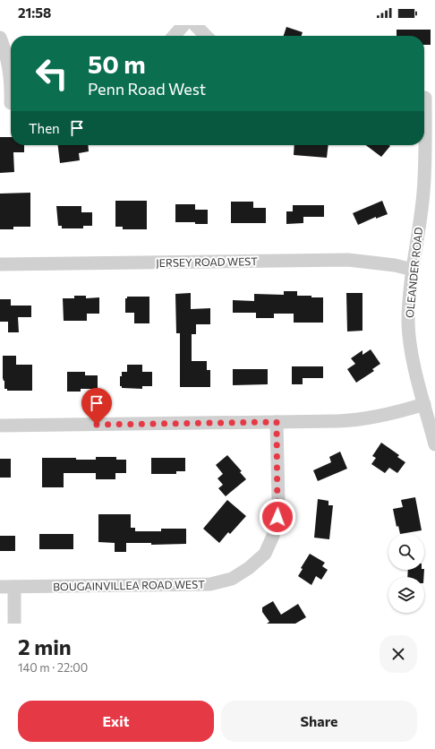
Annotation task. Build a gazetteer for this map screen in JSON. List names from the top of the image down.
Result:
{
  "streets": {
    "street": ["JERSEY ROAD WEST", "OLEANDER ROAD", "BOUGAINVILLEA ROAD WEST"]
  },
  "crossings": [
    ["JERSEY ROAD WEST", "OLEANDER ROAD"]
  ],
  "page": {
    "status": "21:58",
    "turn": ["50 m", "Penn Road West"],
    "then": "Then",
    "heading": ["2 min", "140 m · 22:00"],
    "buttons": ["Exit", "Share"]
  }
}
